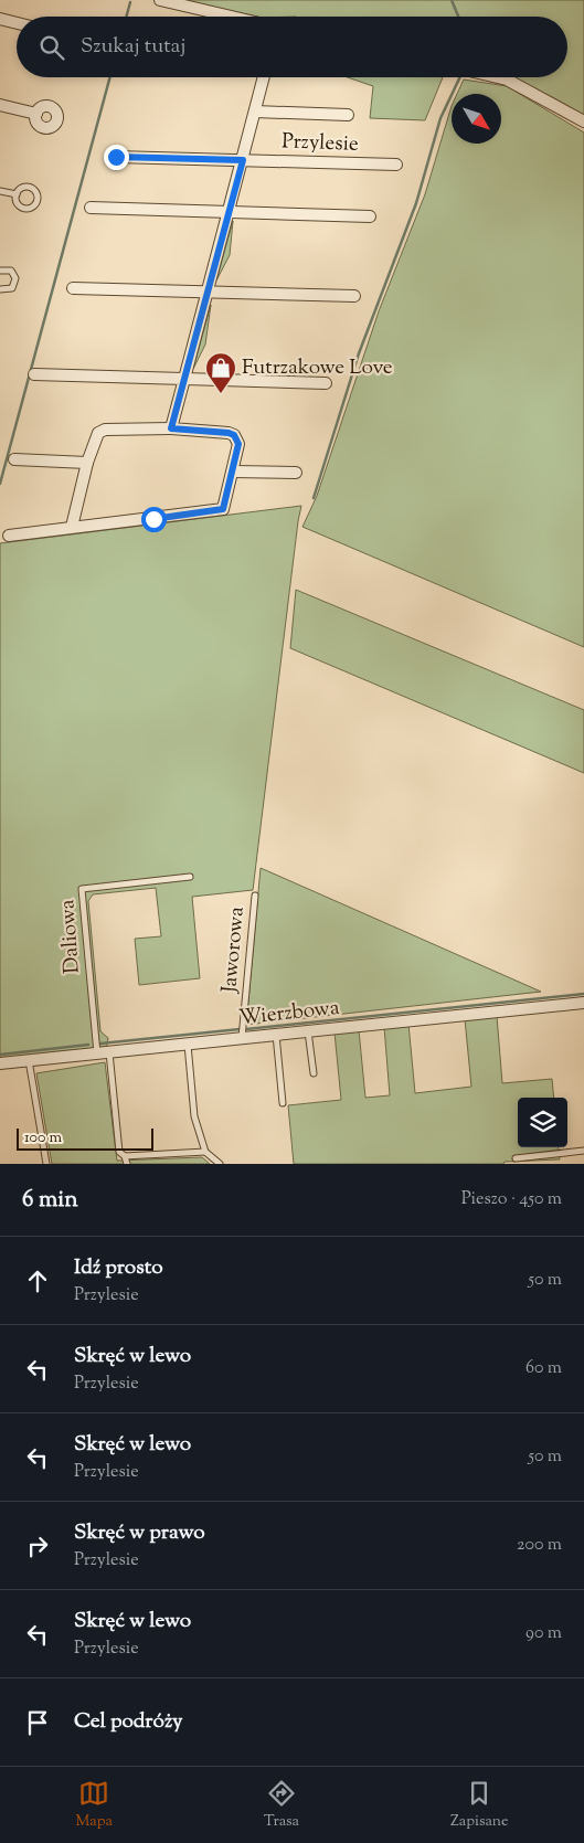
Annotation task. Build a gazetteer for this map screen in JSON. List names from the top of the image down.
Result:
{
  "streets": {
    "street": ["Przylesie", "Wierzbowa"],
    "lane": ["Daliowa", "Jaworowa"]
  },
  "crossings": [
    ["Daliowa", "Wierzbowa"],
    ["Jaworowa", "Wierzbowa"]
  ],
  "places": {
    "shop": ["Futrzakowe Love"]
  },
  "scale_bar": "100 m",
  "north": "bottom right",
  "page": {
    "search": "Szukaj tutaj",
    "scale": "100 m",
    "heading": ["6 min", "Pieszo · 450 m"],
    "list": [
      ["Idź prosto", "Przylesie", "50 m"],
      ["Skręć w lewo", "Przylesie", "60 m"],
      ["Skręć w lewo", "Przylesie", "50 m"],
      ["Skręć w prawo", "Przylesie", "200 m"],
      ["Skręć w lewo", "Przylesie", "90 m"],
      "Cel podróży"
    ],
    "nav": ["Mapa", "Trasa", "Zapisane"]
  }
}
